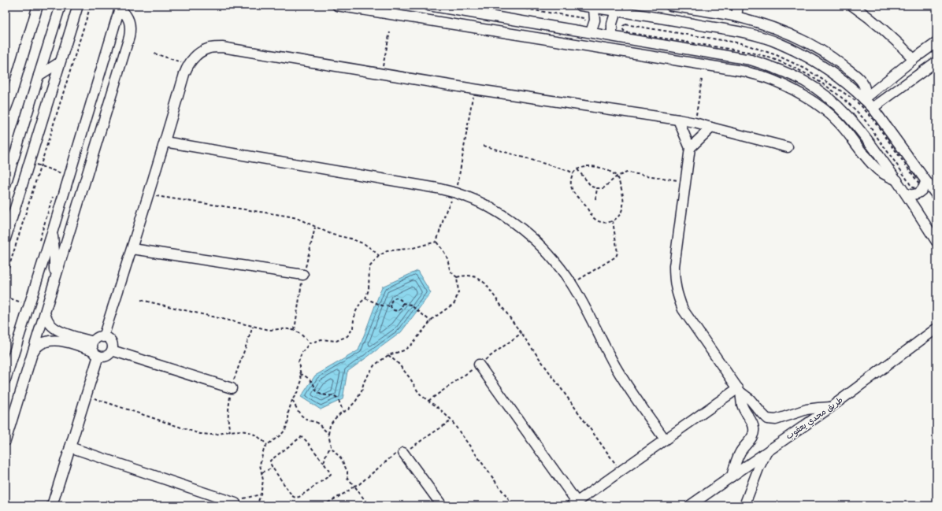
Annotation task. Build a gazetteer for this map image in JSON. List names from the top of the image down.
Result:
{
  "streets": {
    "street": ["طريق مجدي يعقوب"]
  }
}
